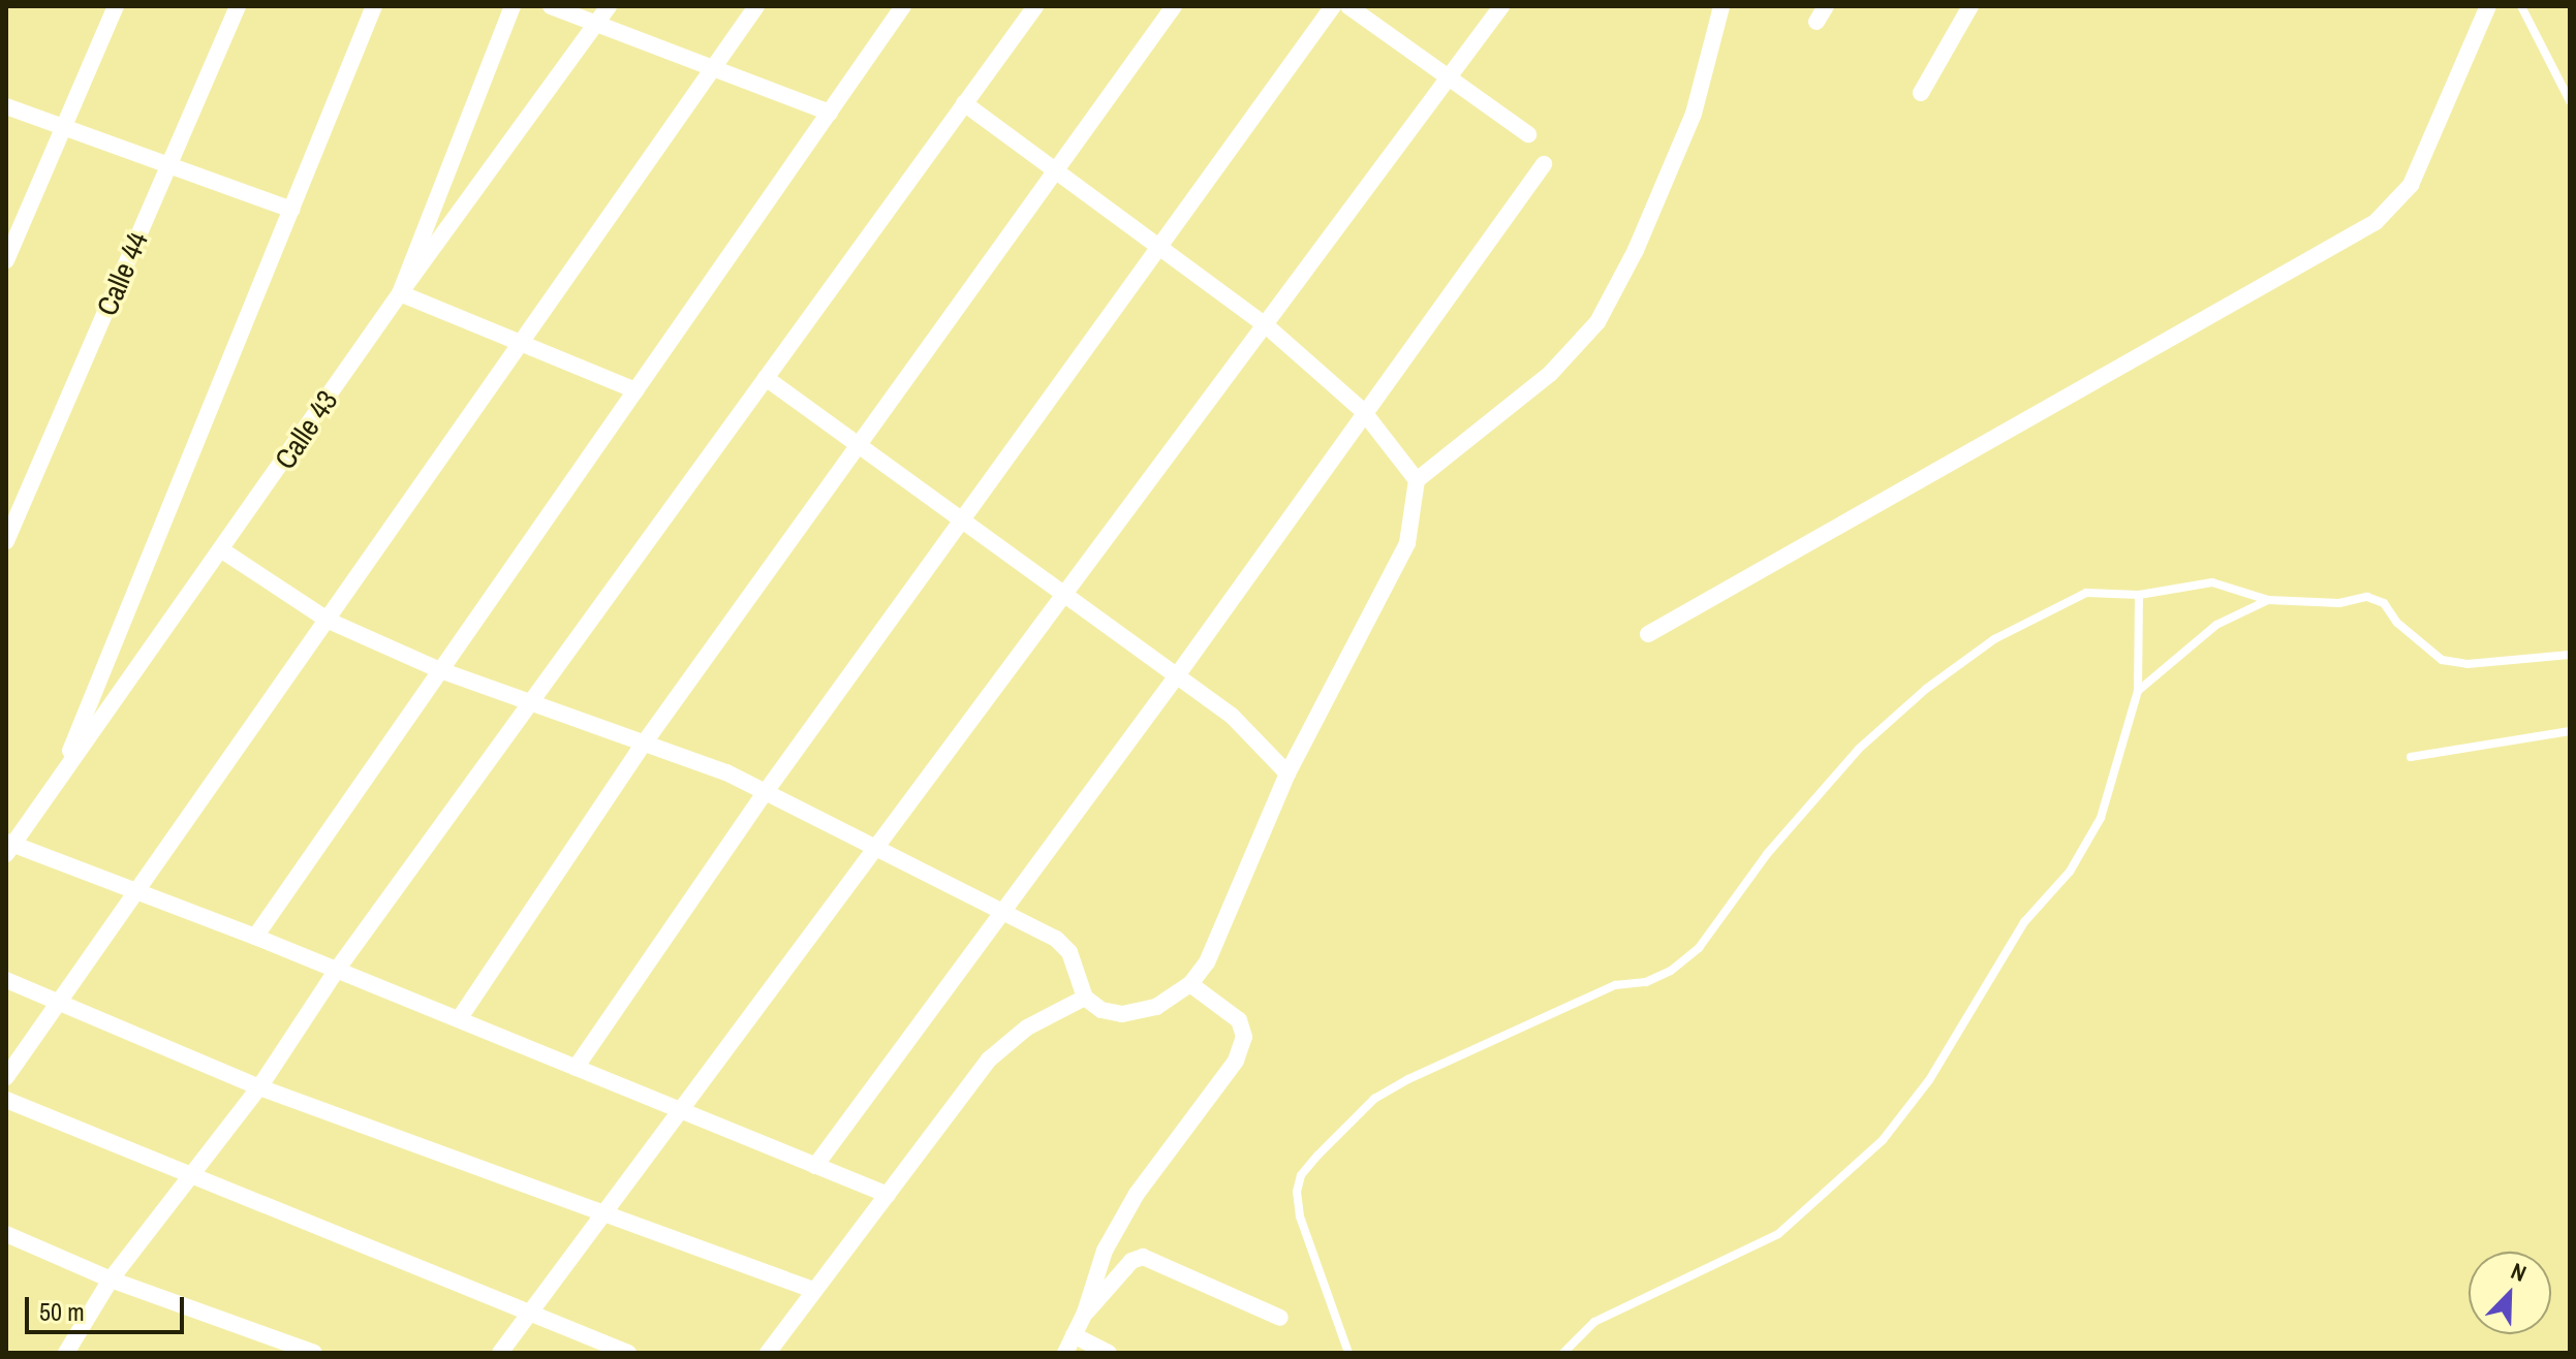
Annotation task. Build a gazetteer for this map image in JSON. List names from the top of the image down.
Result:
{
  "streets": {
    "street": ["Calle 44", "Calle 43"]
  },
  "scale_bar": "50 m",
  "north": "top right"
}
